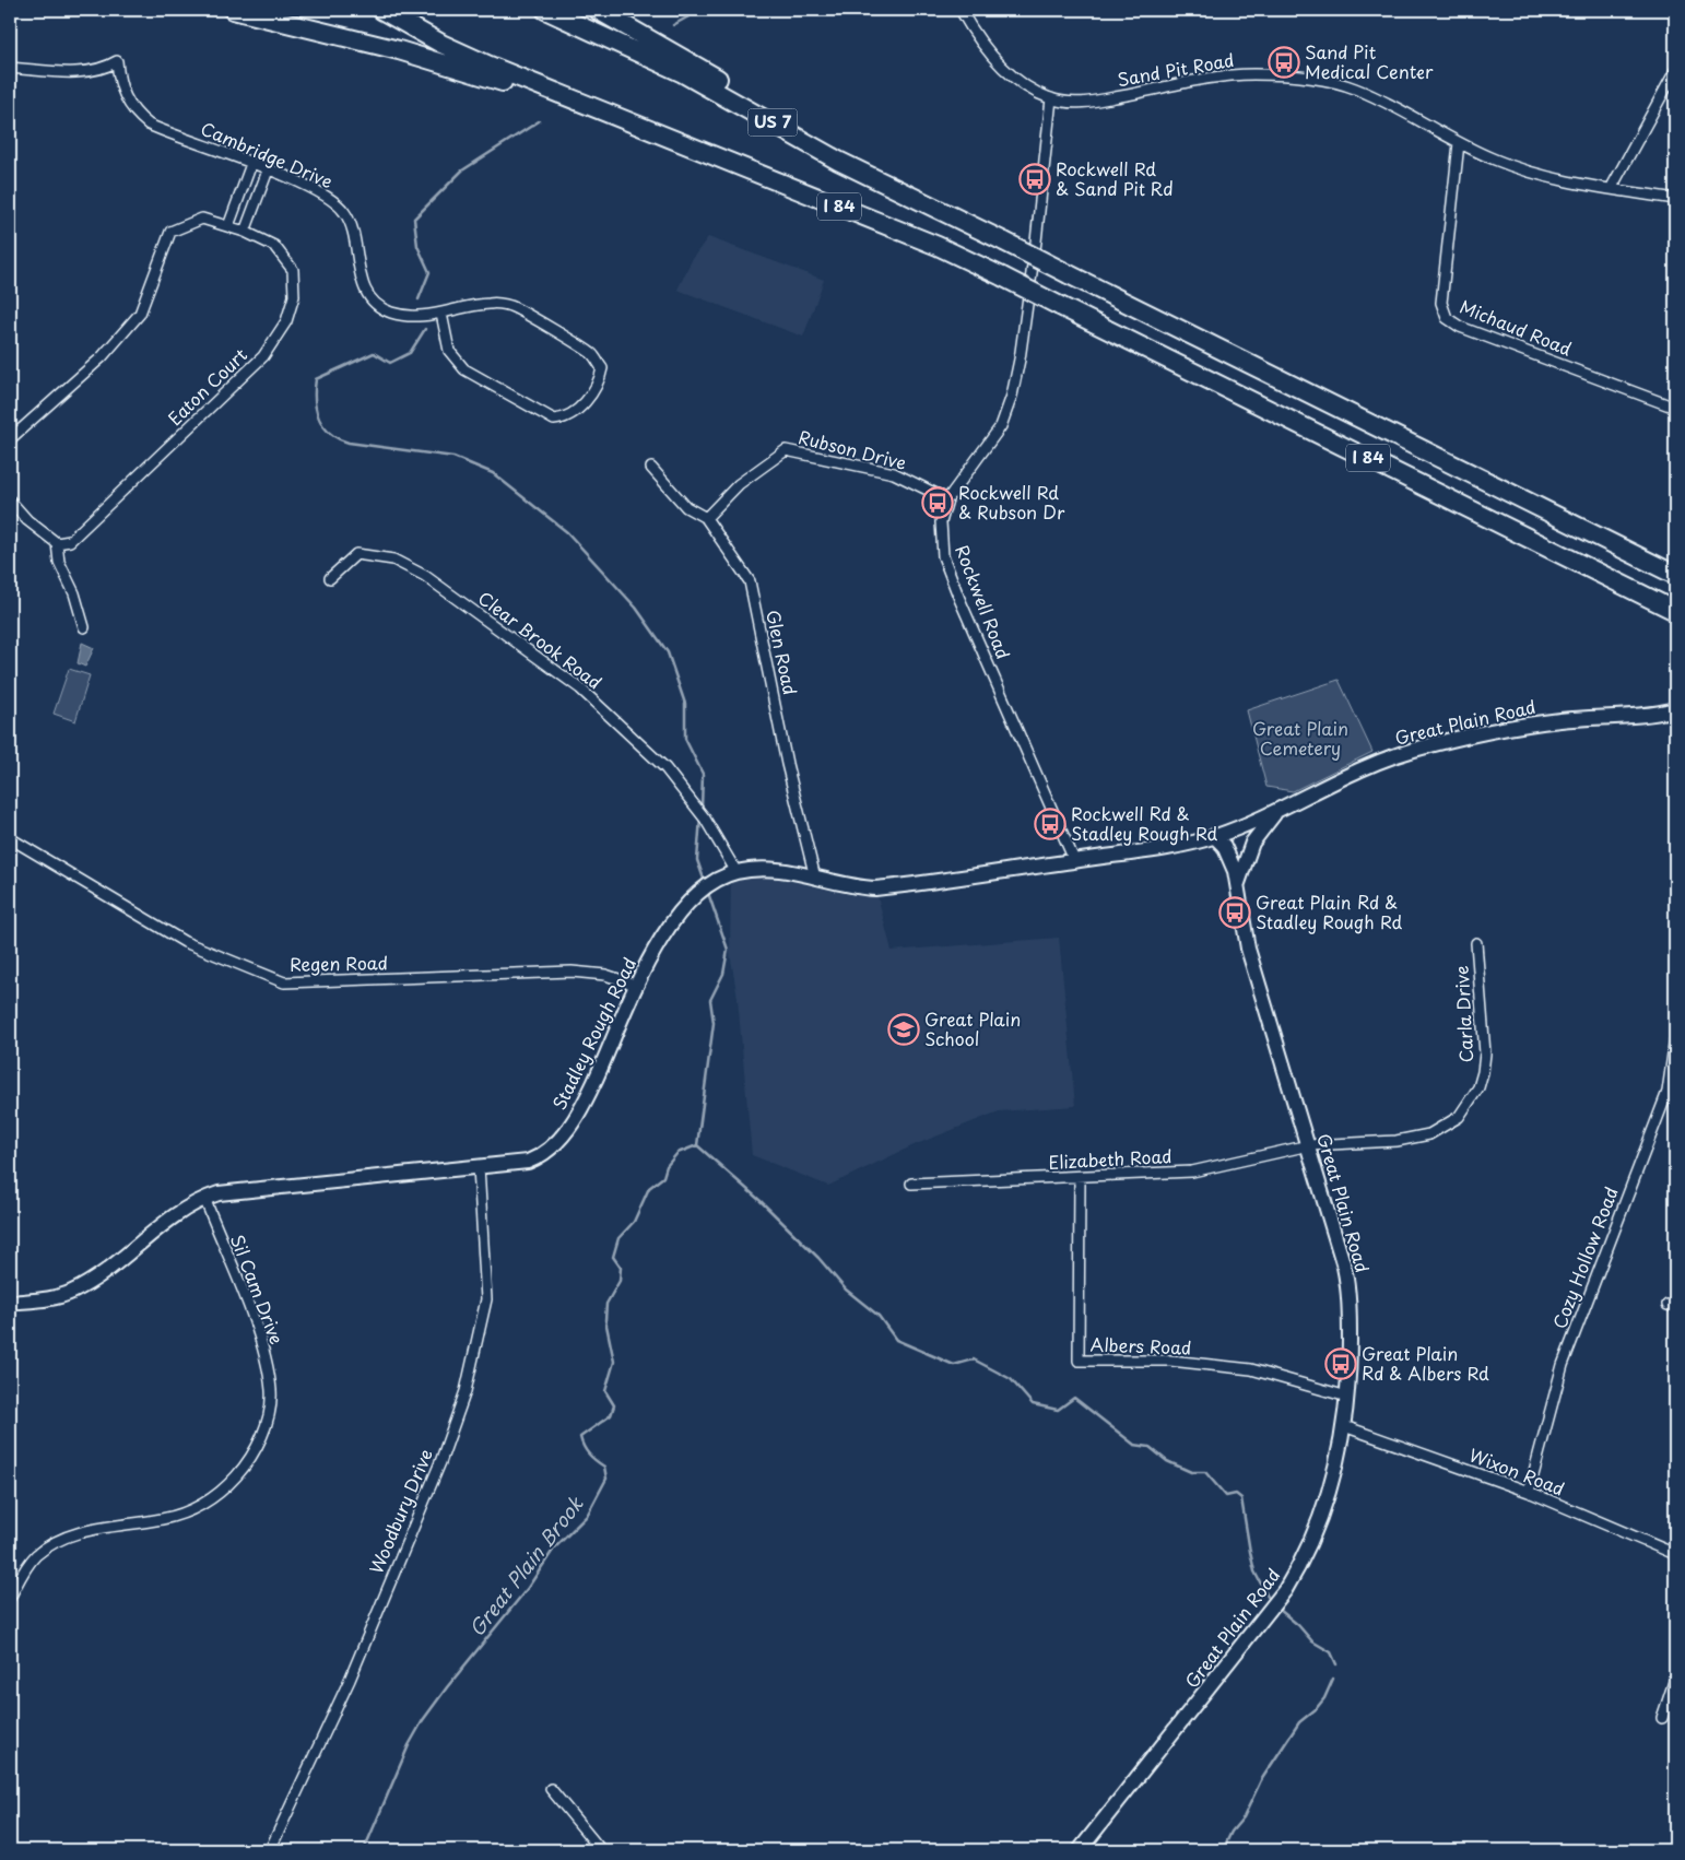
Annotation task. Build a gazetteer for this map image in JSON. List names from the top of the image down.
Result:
{
  "streets": {
    "highway": ["US 7", "I 84"],
    "main road": ["Great Plain Road", "Stadley Rough Road"],
    "street": [
      "Sand Pit Road",
      "Cambridge Drive",
      "Michaud Road",
      "Eaton Court",
      "Rubson Drive",
      "Rockwell Road",
      "Clear Brook Road",
      "Glen Road",
      "Regen Road",
      "Carla Drive",
      "Elizabeth Road",
      "Cozy Hollow Road",
      "Sil Cam Drive",
      "Albers Road",
      "Wixon Road",
      "Woodbury Drive"
    ]
  },
  "crossings": [
    ["Sand Pit Road", "Michaud Road"],
    ["Sand Pit Road", "Rockwell Road"],
    ["US 7", "I 84"],
    ["Rubson Drive", "Rockwell Road"],
    ["Rubson Drive", "Glen Road"],
    ["Rockwell Road", "Stadley Rough Road"],
    ["Clear Brook Road", "Stadley Rough Road"],
    ["Glen Road", "Stadley Rough Road"],
    ["Great Plain Road", "Carla Drive"],
    ["Great Plain Road", "Stadley Rough Road"],
    ["Great Plain Road", "Elizabeth Road"],
    ["Great Plain Road", "Albers Road"],
    ["Great Plain Road", "Wixon Road"],
    ["Regen Road", "Stadley Rough Road"],
    ["Carla Drive", "Elizabeth Road"],
    ["Stadley Rough Road", "Sil Cam Drive"],
    ["Stadley Rough Road", "Woodbury Drive"],
    ["Elizabeth Road", "Albers Road"],
    ["Cozy Hollow Road", "Wixon Road"]
  ],
  "water": ["Great Plain Brook"],
  "parks": ["Great Plain Cemetery"],
  "places": {
    "bus stop": [
      "Sand Pit Medical Center",
      "Rockwell Rd & Sand Pit Rd",
      "Rockwell Rd & Rubson Dr",
      "Rockwell Rd & Stadley Rough Rd",
      "Great Plain Rd & Stadley Rough Rd",
      "Great Plain Rd & Albers Rd"
    ],
    "school or university": ["Great Plain School"]
  }
}
